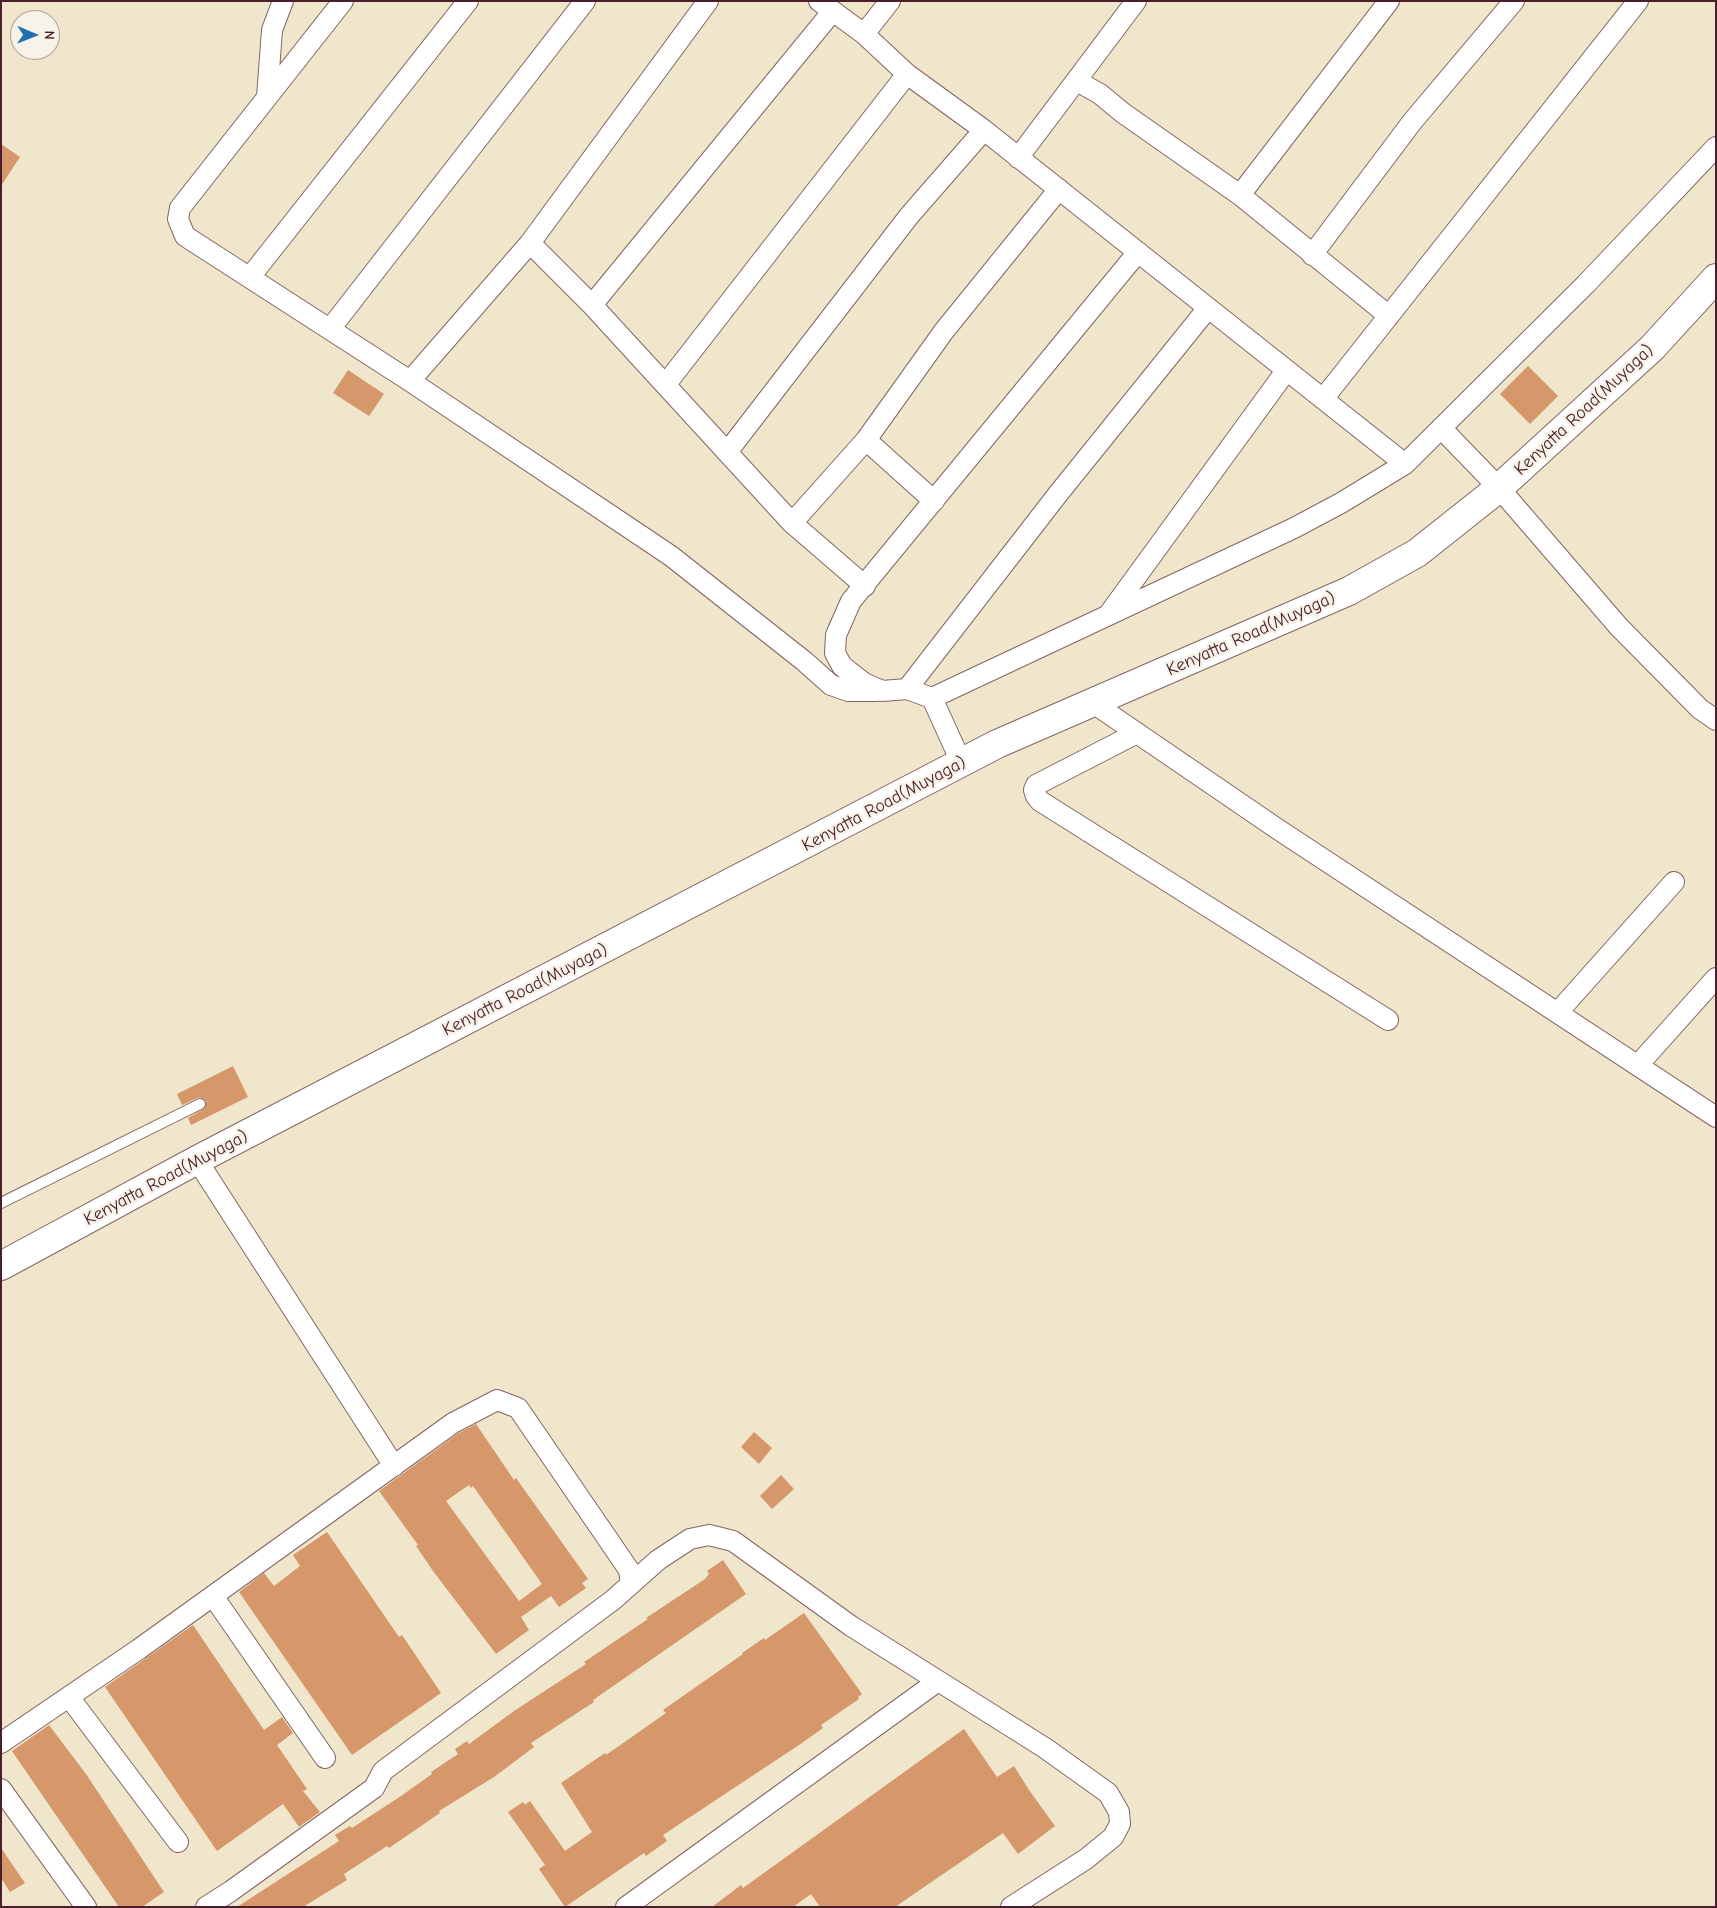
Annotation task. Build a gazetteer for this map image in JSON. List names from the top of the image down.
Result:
{
  "streets": {
    "main road": ["Kenyatta Road(Muyaga)"]
  },
  "north": "right"
}
